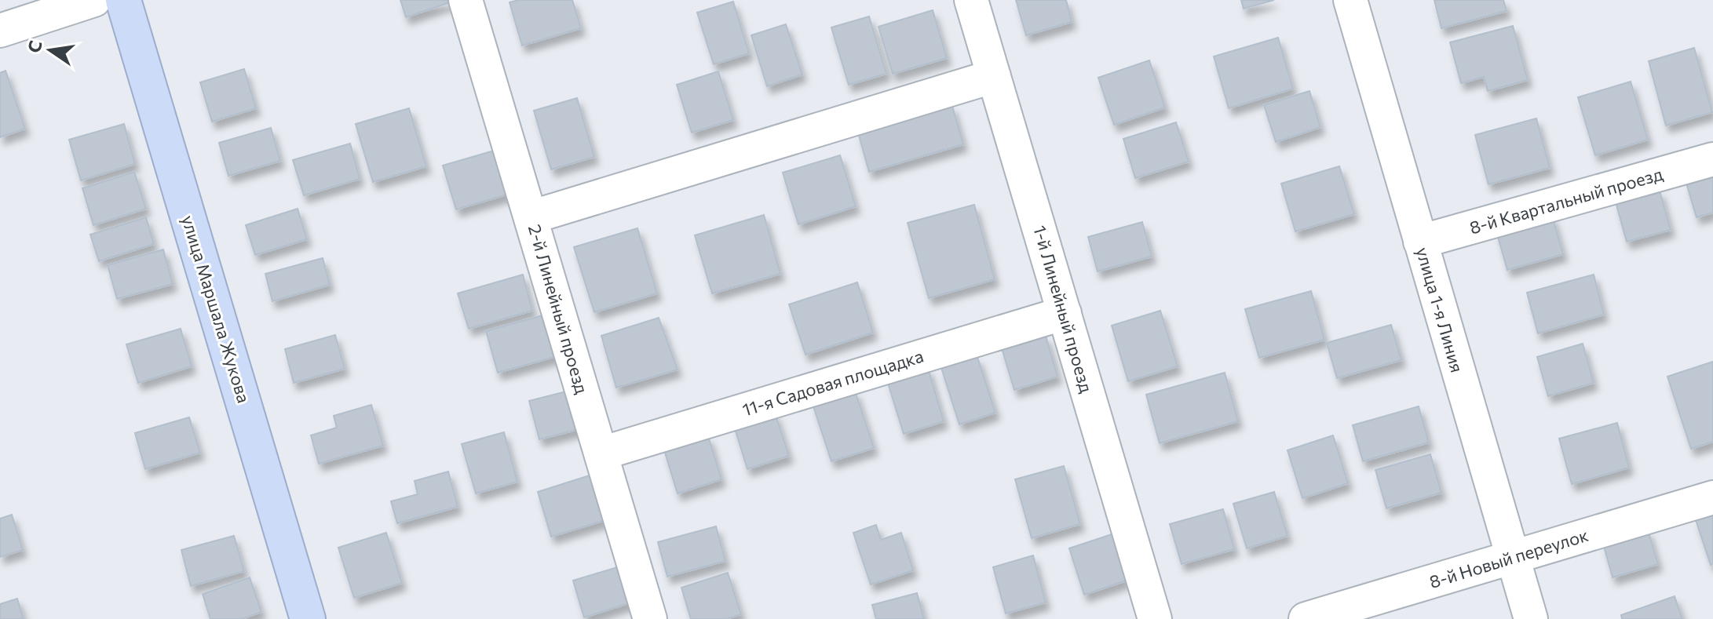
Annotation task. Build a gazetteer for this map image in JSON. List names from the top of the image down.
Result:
{
  "streets": {
    "main road": ["улица Маршала Жукова"],
    "street": [
      "8-й Квартальный проезд",
      "2-й Линейный проезд",
      "1-й Линейный проезд",
      "улица 1-я Линия",
      "11-я Садовая площадка",
      "8-й Новый переулок"
    ]
  },
  "crossings": [
    ["8-й Квартальный проезд", "улица 1-я Линия"],
    ["2-й Линейный проезд", "11-я Садовая площадка"],
    ["1-й Линейный проезд", "11-я Садовая площадка"],
    ["улица 1-я Линия", "8-й Новый переулок"]
  ],
  "north": "left"
}
